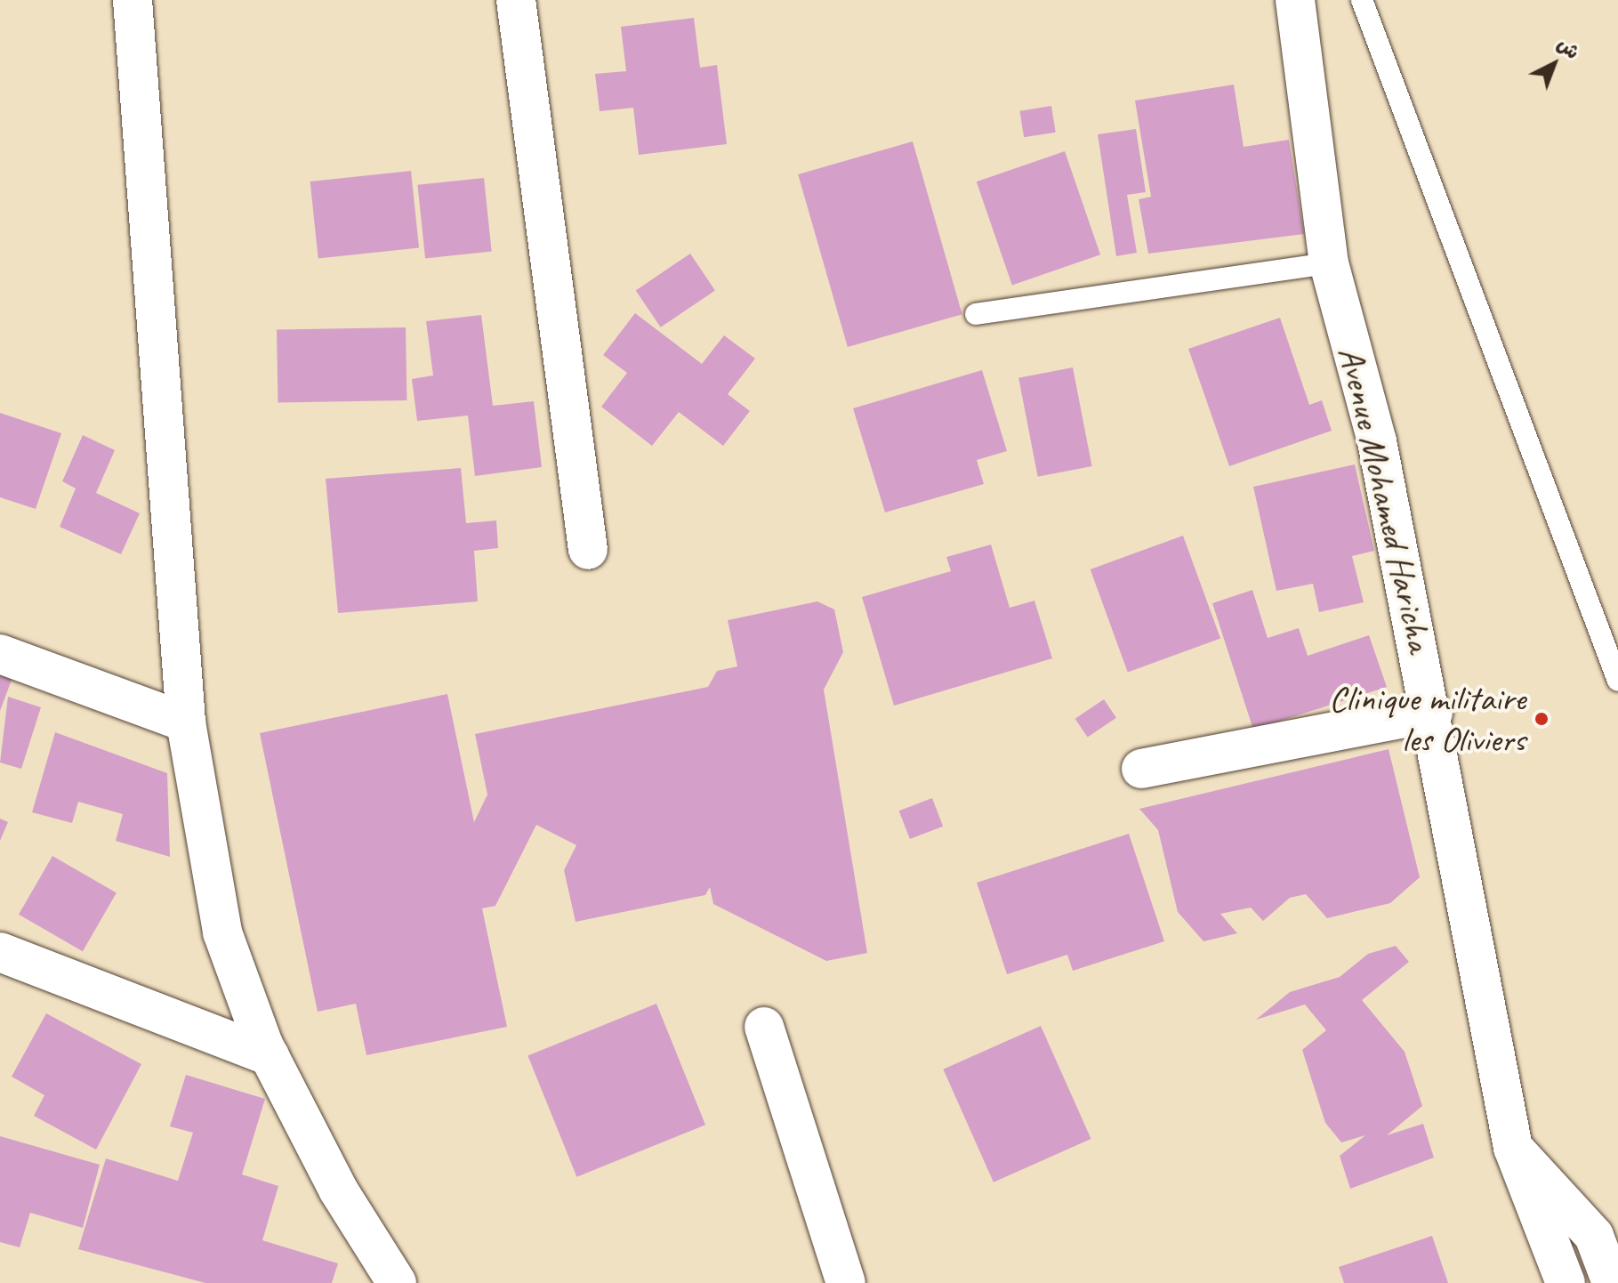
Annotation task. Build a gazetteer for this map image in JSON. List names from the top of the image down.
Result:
{
  "streets": {
    "street": ["Avenue Mohamed Haricha"]
  },
  "places": ["Clinique militaire les Oliviers"],
  "north": "top right"
}
